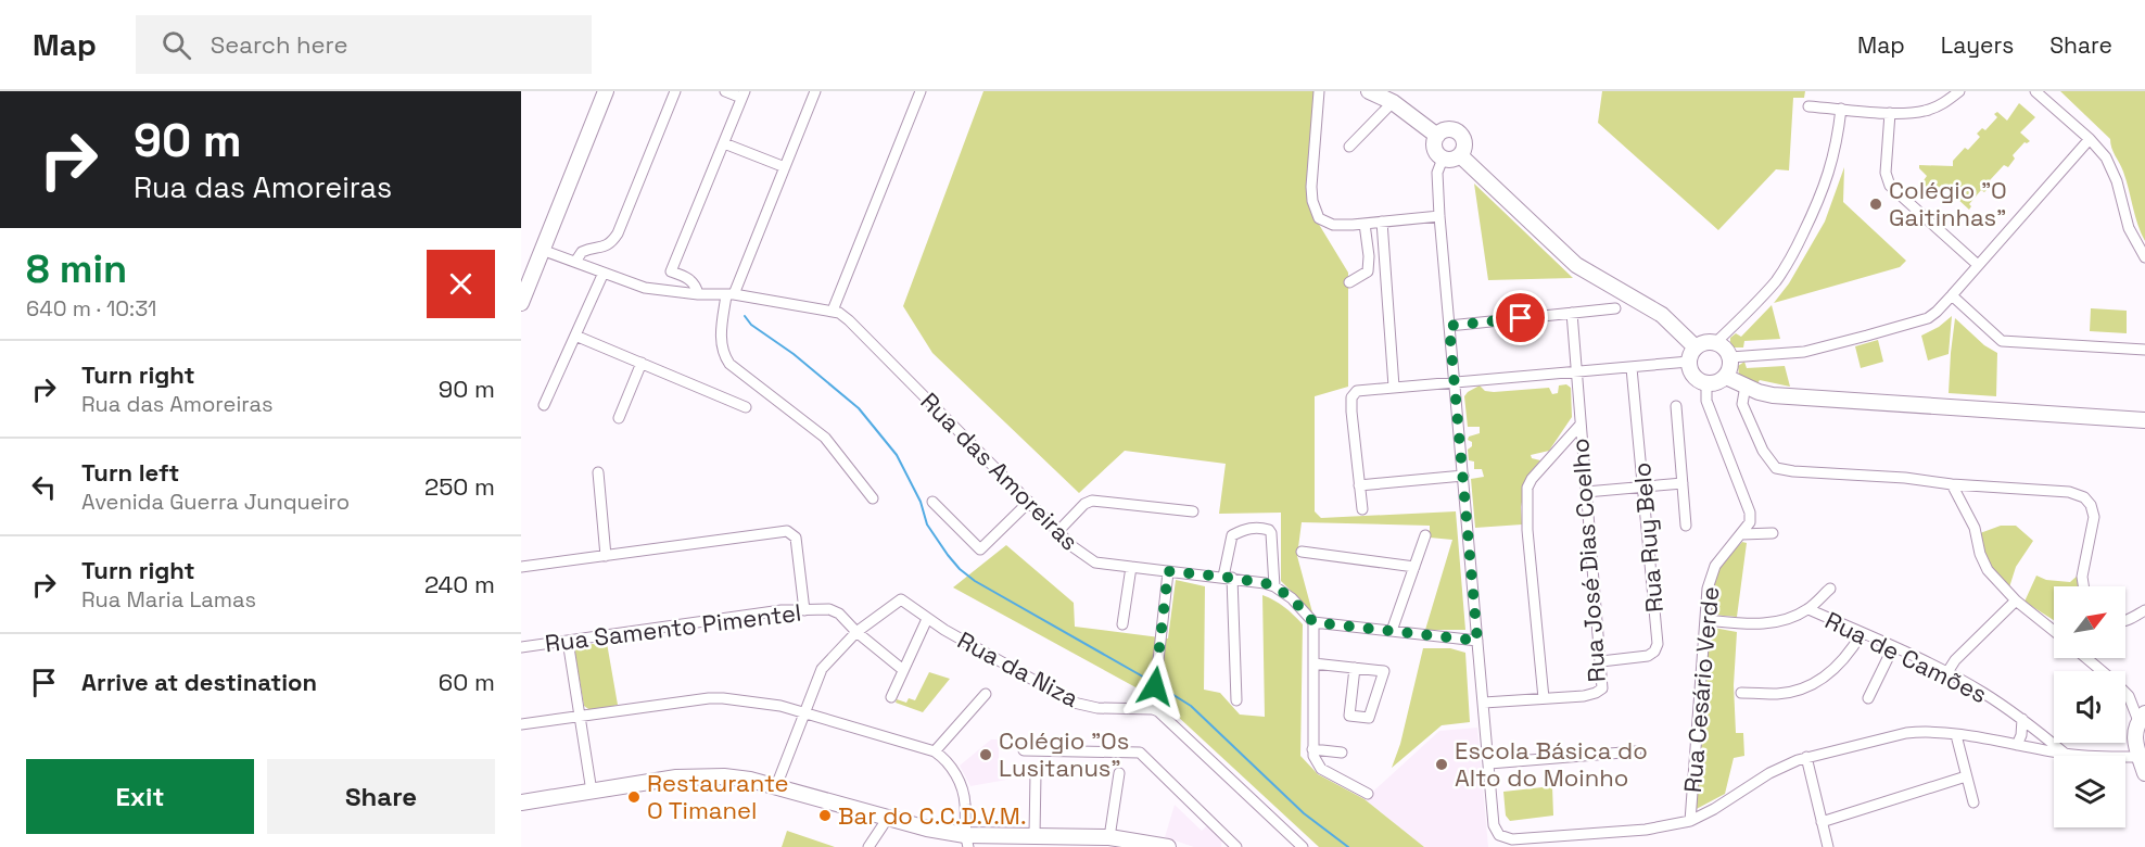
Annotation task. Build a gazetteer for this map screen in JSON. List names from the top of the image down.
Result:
{
  "streets": {
    "street": [
      "Rua das Amoreiras",
      "Rua Ruy Belo",
      "Rua José Dias Coelho",
      "Rua Samento Pimentel",
      "Rua de Camões",
      "Rua da Niza",
      "Rua Cesário Verde"
    ]
  },
  "crossings": [
    ["Rua Ruy Belo", "Rua José Dias Coelho"],
    ["Rua Samento Pimentel", "Rua da Niza"]
  ],
  "places": [
    "Colégio \"O Gaitinhas\"",
    "Colégio \"Os Lusitanus\"",
    "Escola Básica do Alto do Moinho",
    "Restaurante O Timanel",
    "Bar do C.C.D.V.M."
  ],
  "north": "top right",
  "page": {
    "header": "Map",
    "search": "Search here",
    "nav": ["Map", "Layers", "Share"],
    "turn": ["90 m", "Rua das Amoreiras"],
    "heading": ["8 min", "640 m · 10:31"],
    "list": [
      {
        "name": "Turn right",
        "note": "Rua das Amoreiras",
        "value": "90 m"
      },
      {
        "name": "Turn left",
        "note": "Avenida Guerra Junqueiro",
        "value": "250 m"
      },
      {
        "name": "Turn right",
        "note": "Rua Maria Lamas",
        "value": "240 m"
      },
      {
        "name": "Arrive at destination",
        "value": "60 m"
      }
    ],
    "buttons": ["Exit", "Share"]
  }
}
